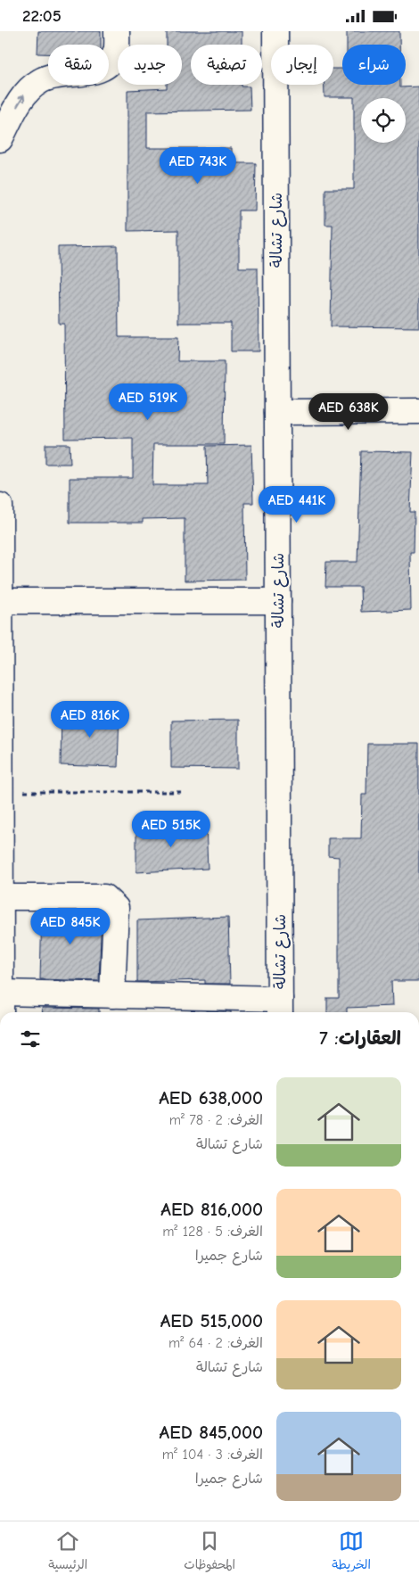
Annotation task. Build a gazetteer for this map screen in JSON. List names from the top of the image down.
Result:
{
  "streets": {
    "street": ["شارع تشالة"]
  },
  "page": {
    "status": "22:05",
    "chip": [
      "شراء",
      "إيجار",
      "تصفية",
      "جديد",
      "شقة"
    ],
    "price": [
      "AED 743K",
      "AED 519K",
      "AED 638K",
      "AED 441K",
      "AED 816K",
      "AED 515K",
      "AED 845K"
    ],
    "heading": "العقارات: 7",
    "list": [
      {
        "name": "AED 638,000",
        "note": "الغرف: 2 · 78 m² · شارع تشالة"
      },
      {
        "name": "AED 816,000",
        "note": "الغرف: 5 · 128 m² · شارع جميرا"
      },
      {
        "name": "AED 515,000",
        "note": "الغرف: 2 · 64 m² · شارع تشالة"
      },
      {
        "name": "AED 845,000",
        "note": "الغرف: 3 · 104 m² · شارع جميرا"
      }
    ],
    "tabs": ["الخريطة", "المحفوظات", "الرئيسية"]
  }
}
